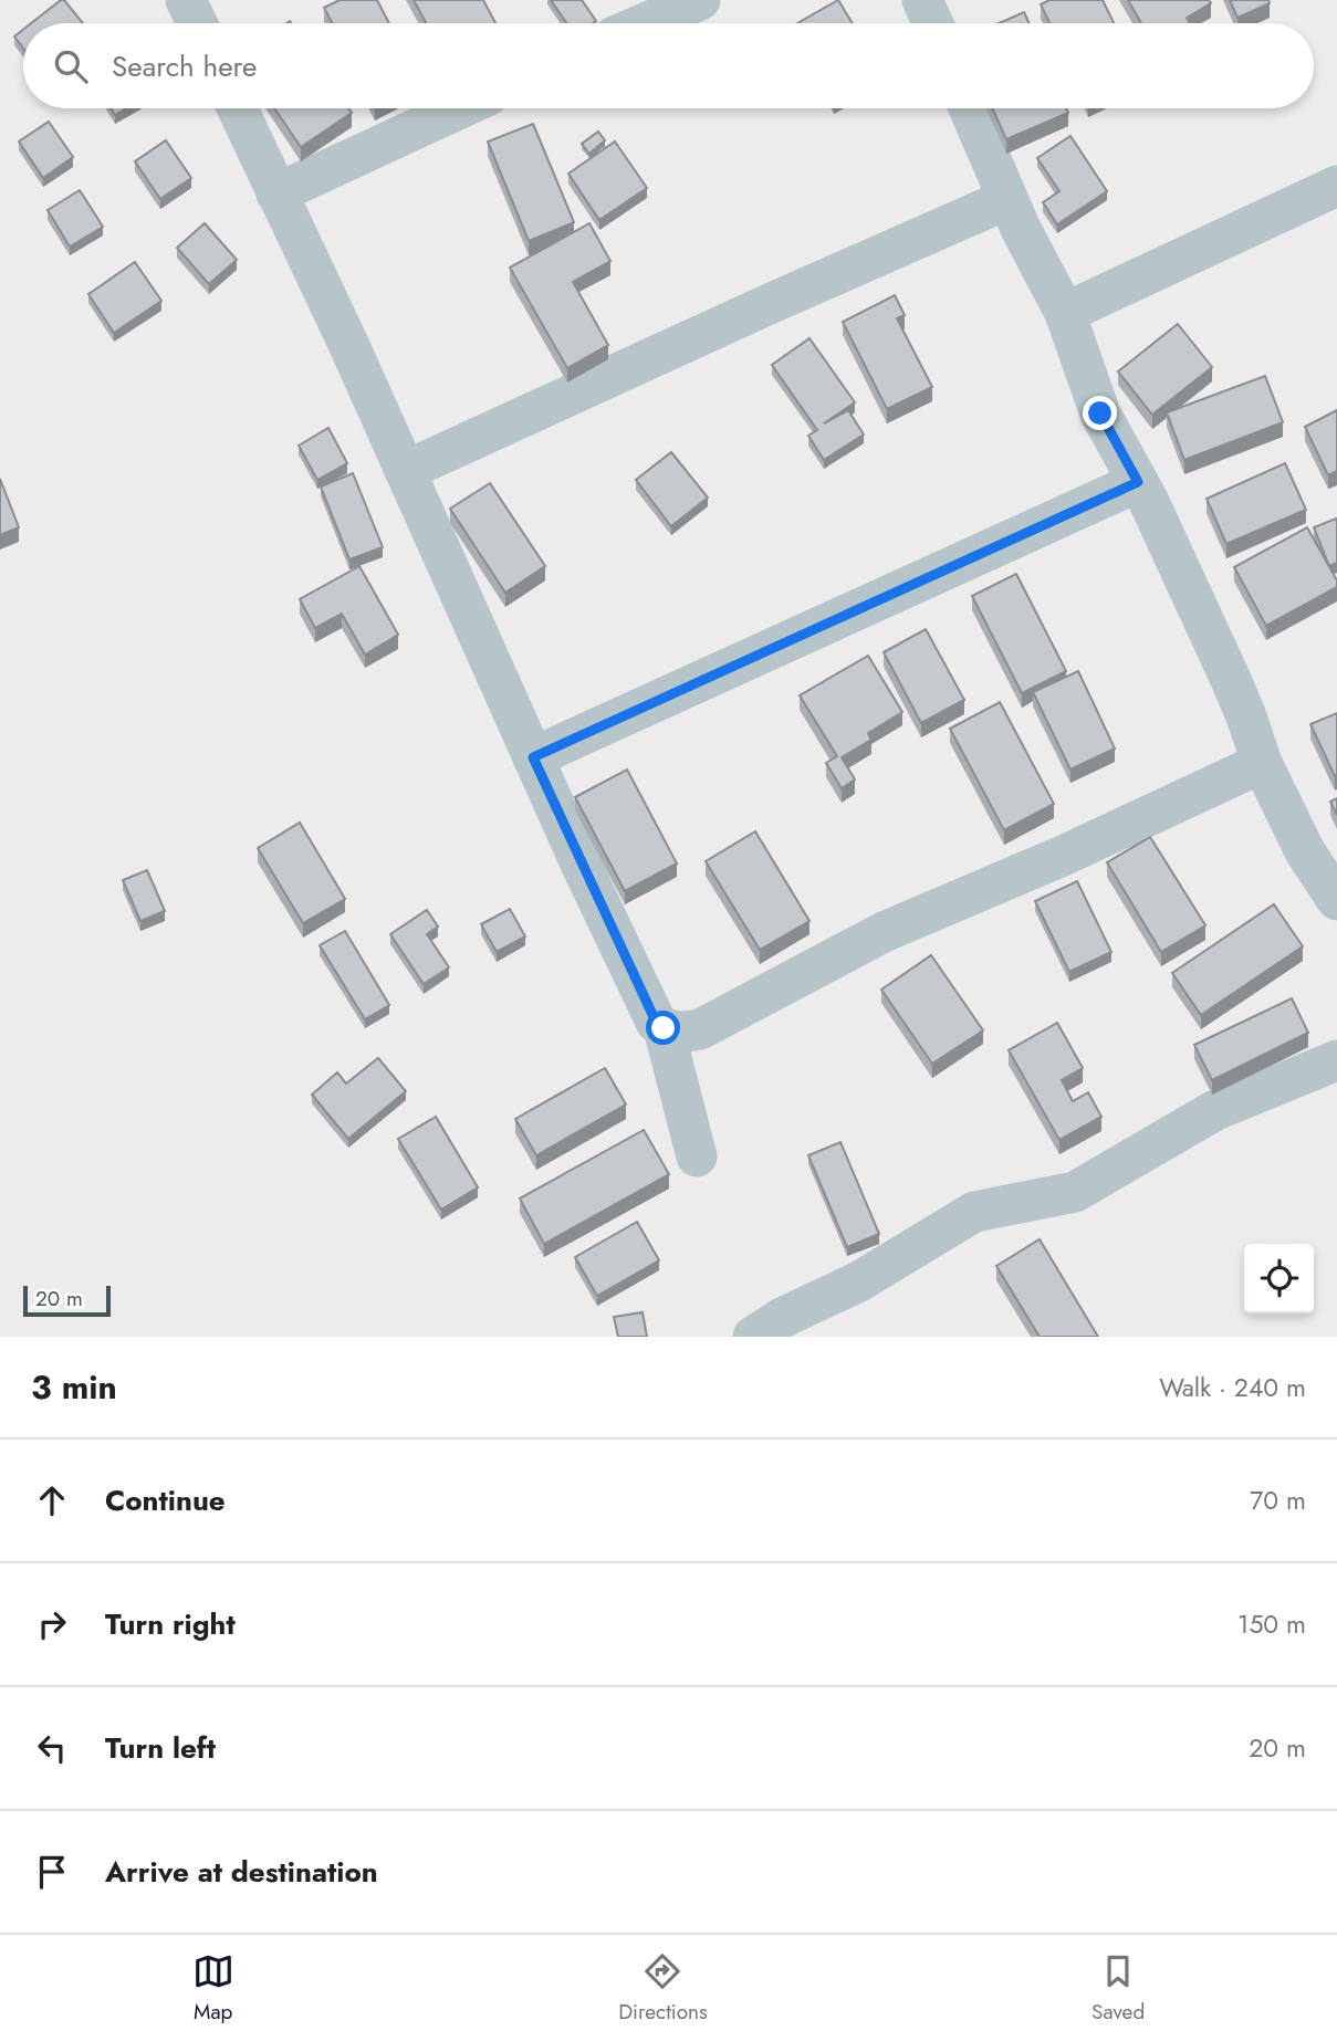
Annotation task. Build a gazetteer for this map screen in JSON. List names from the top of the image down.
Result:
{
  "scale_bar": "20 m",
  "page": {
    "search": "Search here",
    "scale": "20 m",
    "heading": ["3 min", "Walk · 240 m"],
    "list": [
      ["Continue", "70 m"],
      ["Turn right", "150 m"],
      ["Turn left", "20 m"],
      "Arrive at destination"
    ],
    "nav": ["Map", "Directions", "Saved"]
  }
}
